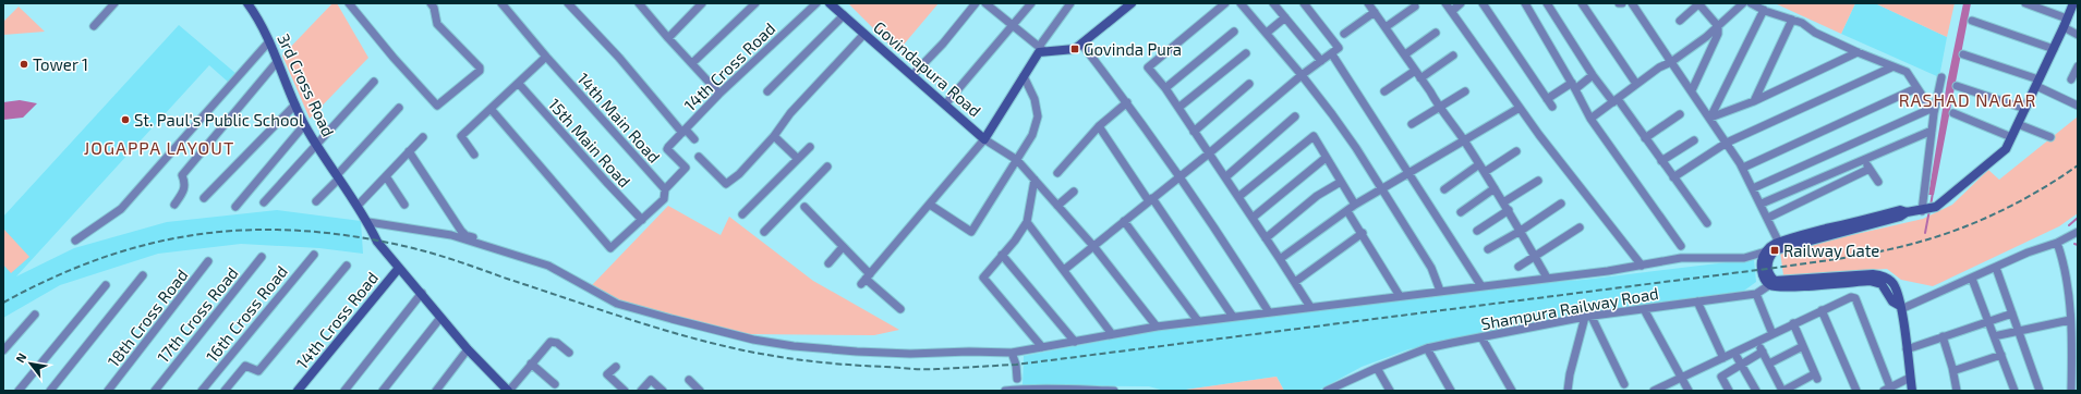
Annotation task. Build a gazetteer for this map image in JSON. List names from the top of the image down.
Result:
{
  "streets": {
    "street": [
      "14th Cross Road",
      "Govindapura Road",
      "3rd Cross Road",
      "14th Main Road",
      "15th Main Road",
      "Shampura Railway Road",
      "16th Cross Road",
      "17th Cross Road",
      "18th Cross Road"
    ]
  },
  "crossings": [
    ["14th Cross Road", "3rd Cross Road"],
    ["14th Cross Road", "14th Main Road"]
  ],
  "districts": ["RASHAD NAGAR", "JOGAPPA LAYOUT"],
  "places": {
    "transit": ["Govinda Pura", "Railway Gate"],
    "other": ["Tower 1", "St. Paul's Public School"]
  },
  "north": "top left"
}
